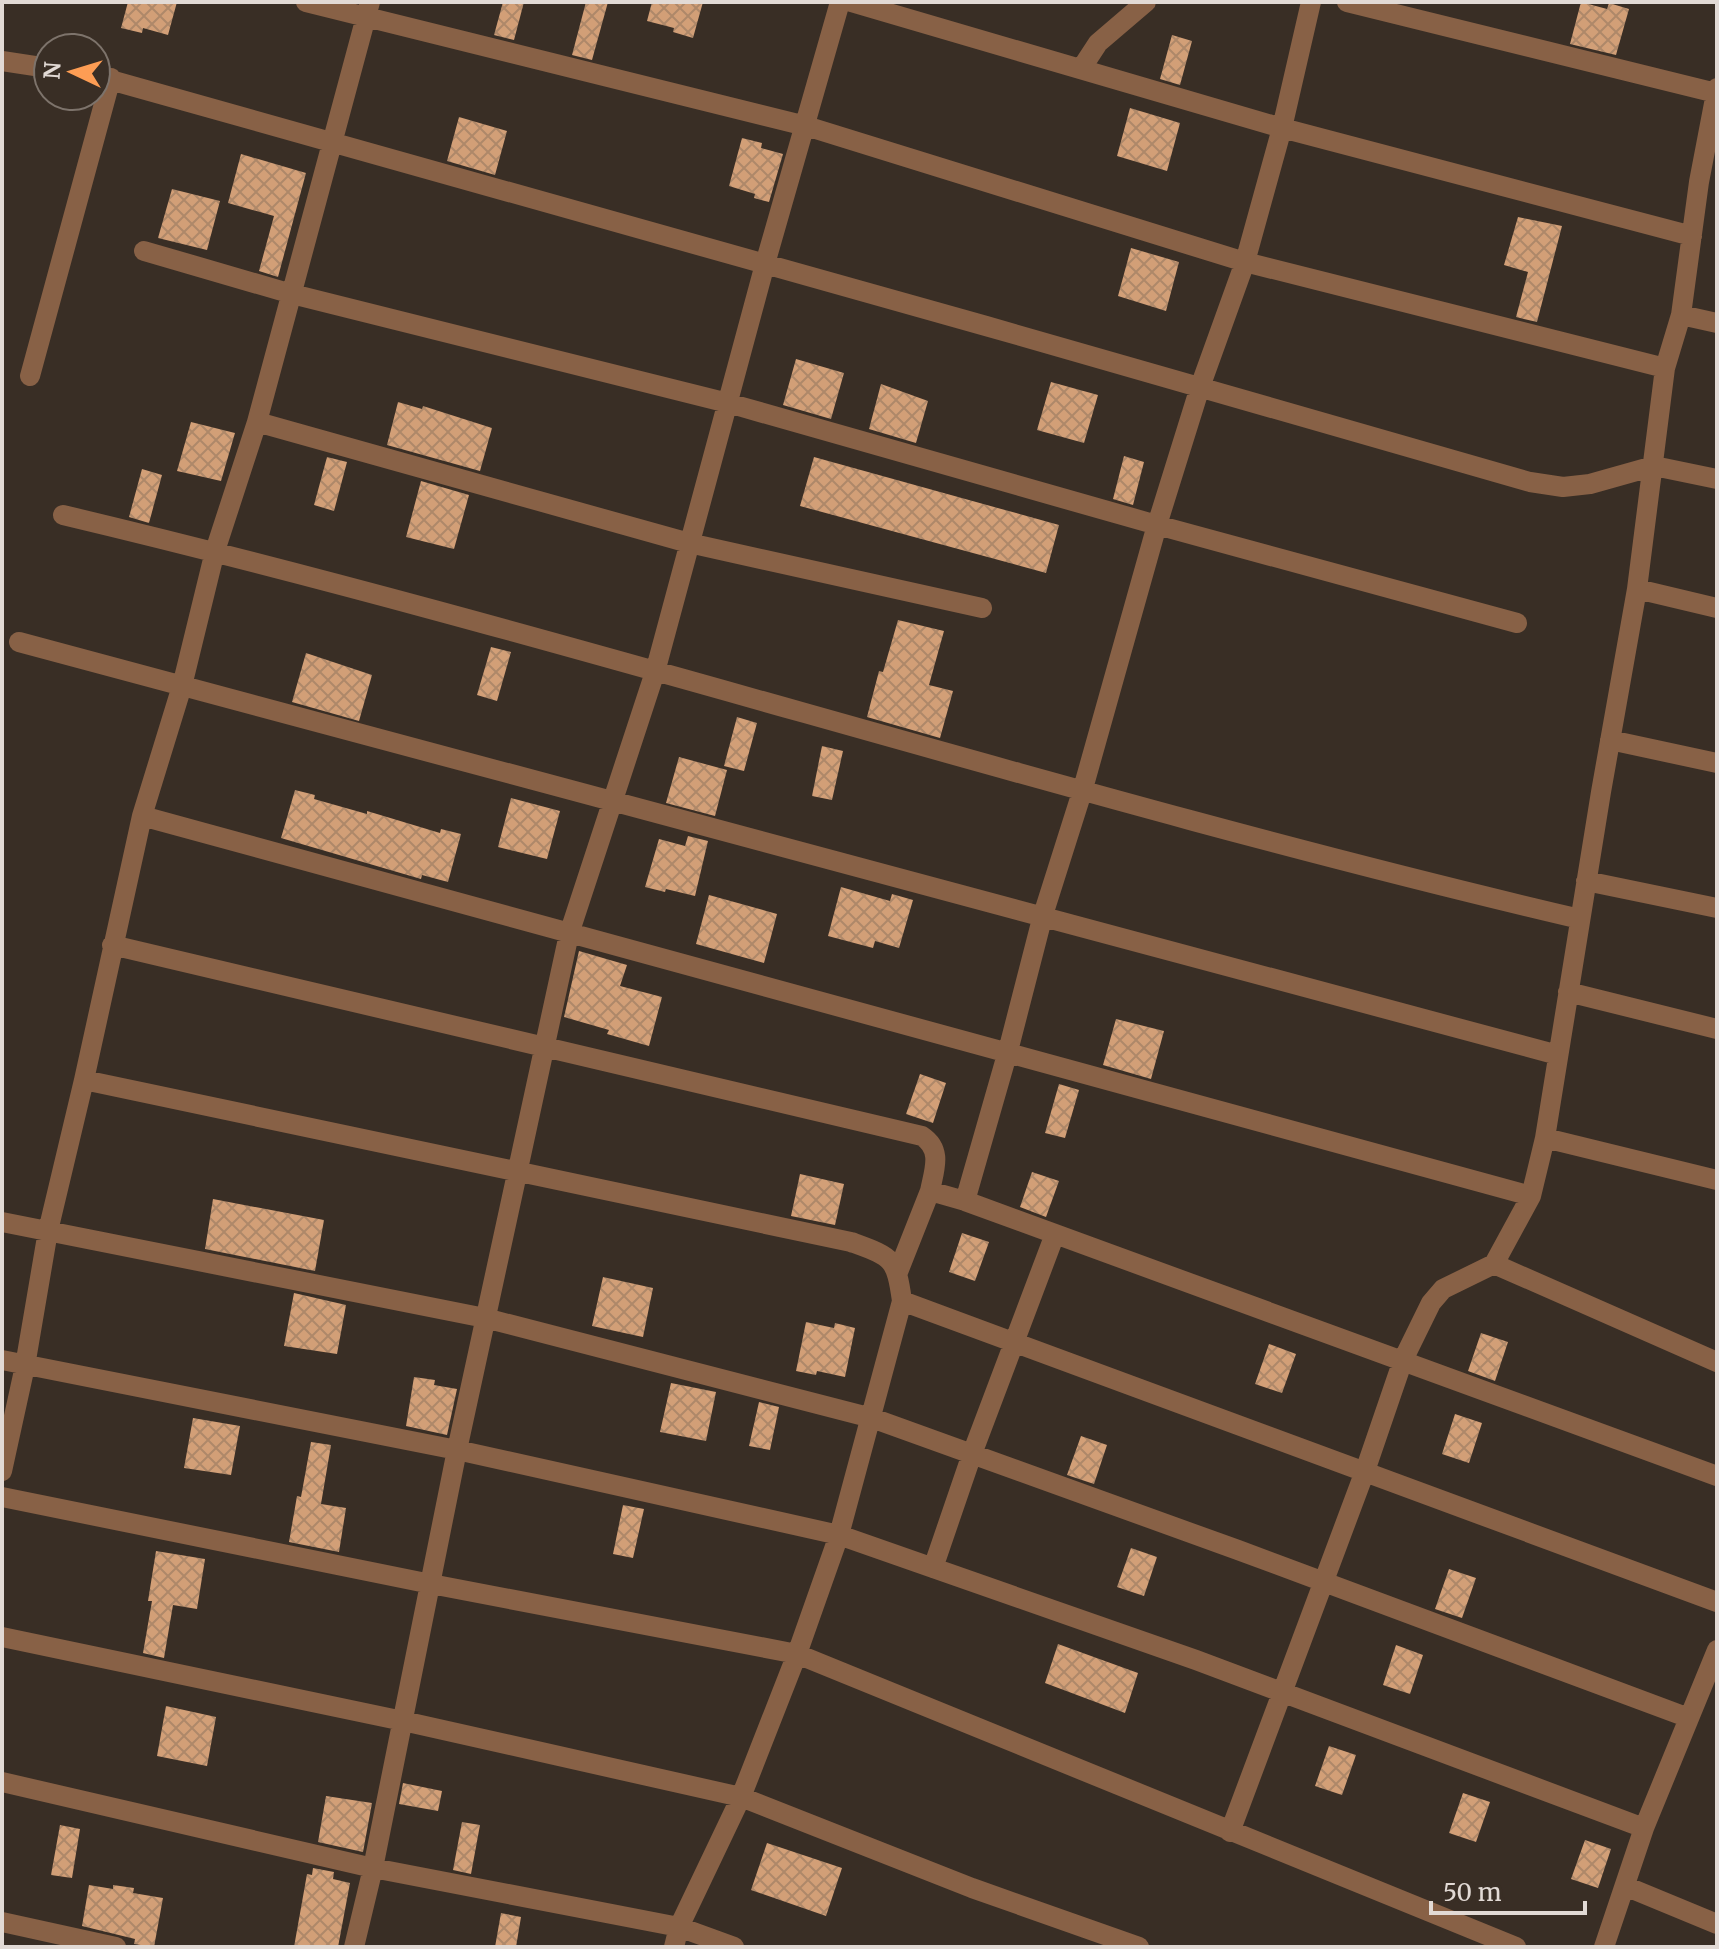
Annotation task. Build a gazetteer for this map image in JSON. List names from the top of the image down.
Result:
{
  "scale_bar": "50 m",
  "north": "left"
}
